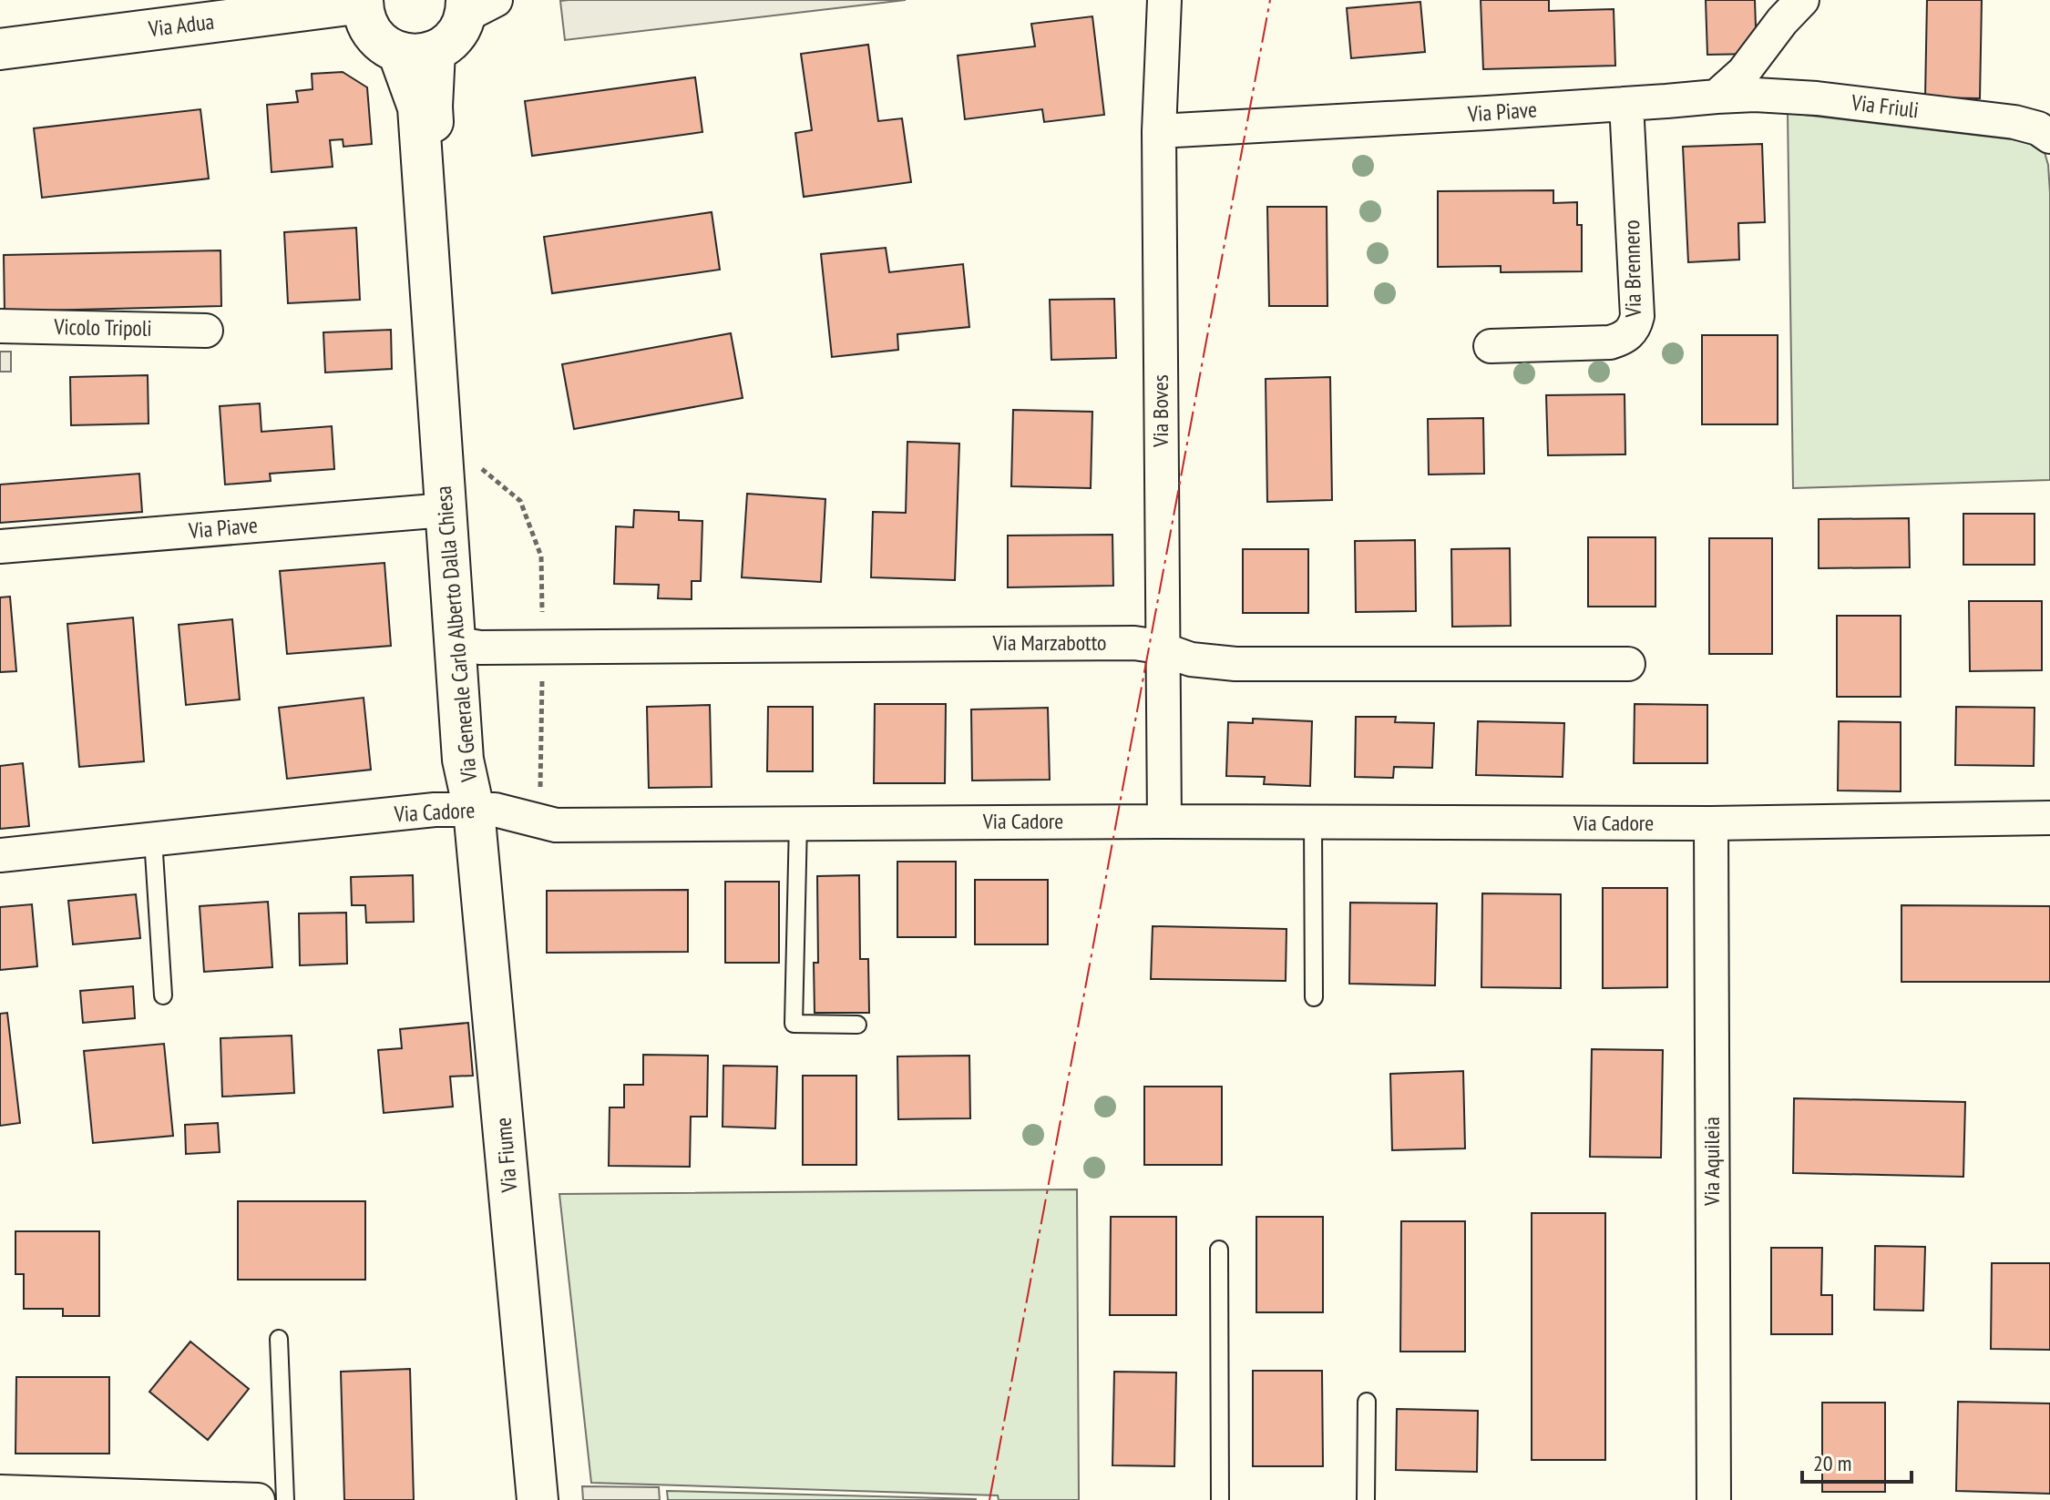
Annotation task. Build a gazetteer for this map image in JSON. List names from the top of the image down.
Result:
{
  "streets": {
    "street": [
      "Via Adua",
      "Via Friuli",
      "Via Piave",
      "Via Brennero",
      "Vicolo Tripoli",
      "Via Boves",
      "Via Generale Carlo Alberto Dalla Chiesa",
      "Via Marzabotto",
      "Via Cadore",
      "Via Fiume",
      "Via Aquileia"
    ]
  },
  "crossings": [
    ["Via Friuli", "Via Piave"],
    ["Via Piave", "Via Brennero"],
    ["Via Piave", "Via Boves"],
    ["Via Piave", "Via Generale Carlo Alberto Dalla Chiesa"],
    ["Via Boves", "Via Marzabotto"],
    ["Via Boves", "Via Cadore"],
    ["Via Generale Carlo Alberto Dalla Chiesa", "Via Marzabotto"],
    ["Via Generale Carlo Alberto Dalla Chiesa", "Via Cadore"],
    ["Via Generale Carlo Alberto Dalla Chiesa", "Via Fiume"],
    ["Via Cadore", "Via Fiume"],
    ["Via Cadore", "Via Aquileia"]
  ],
  "scale_bar": "20 m"
}
